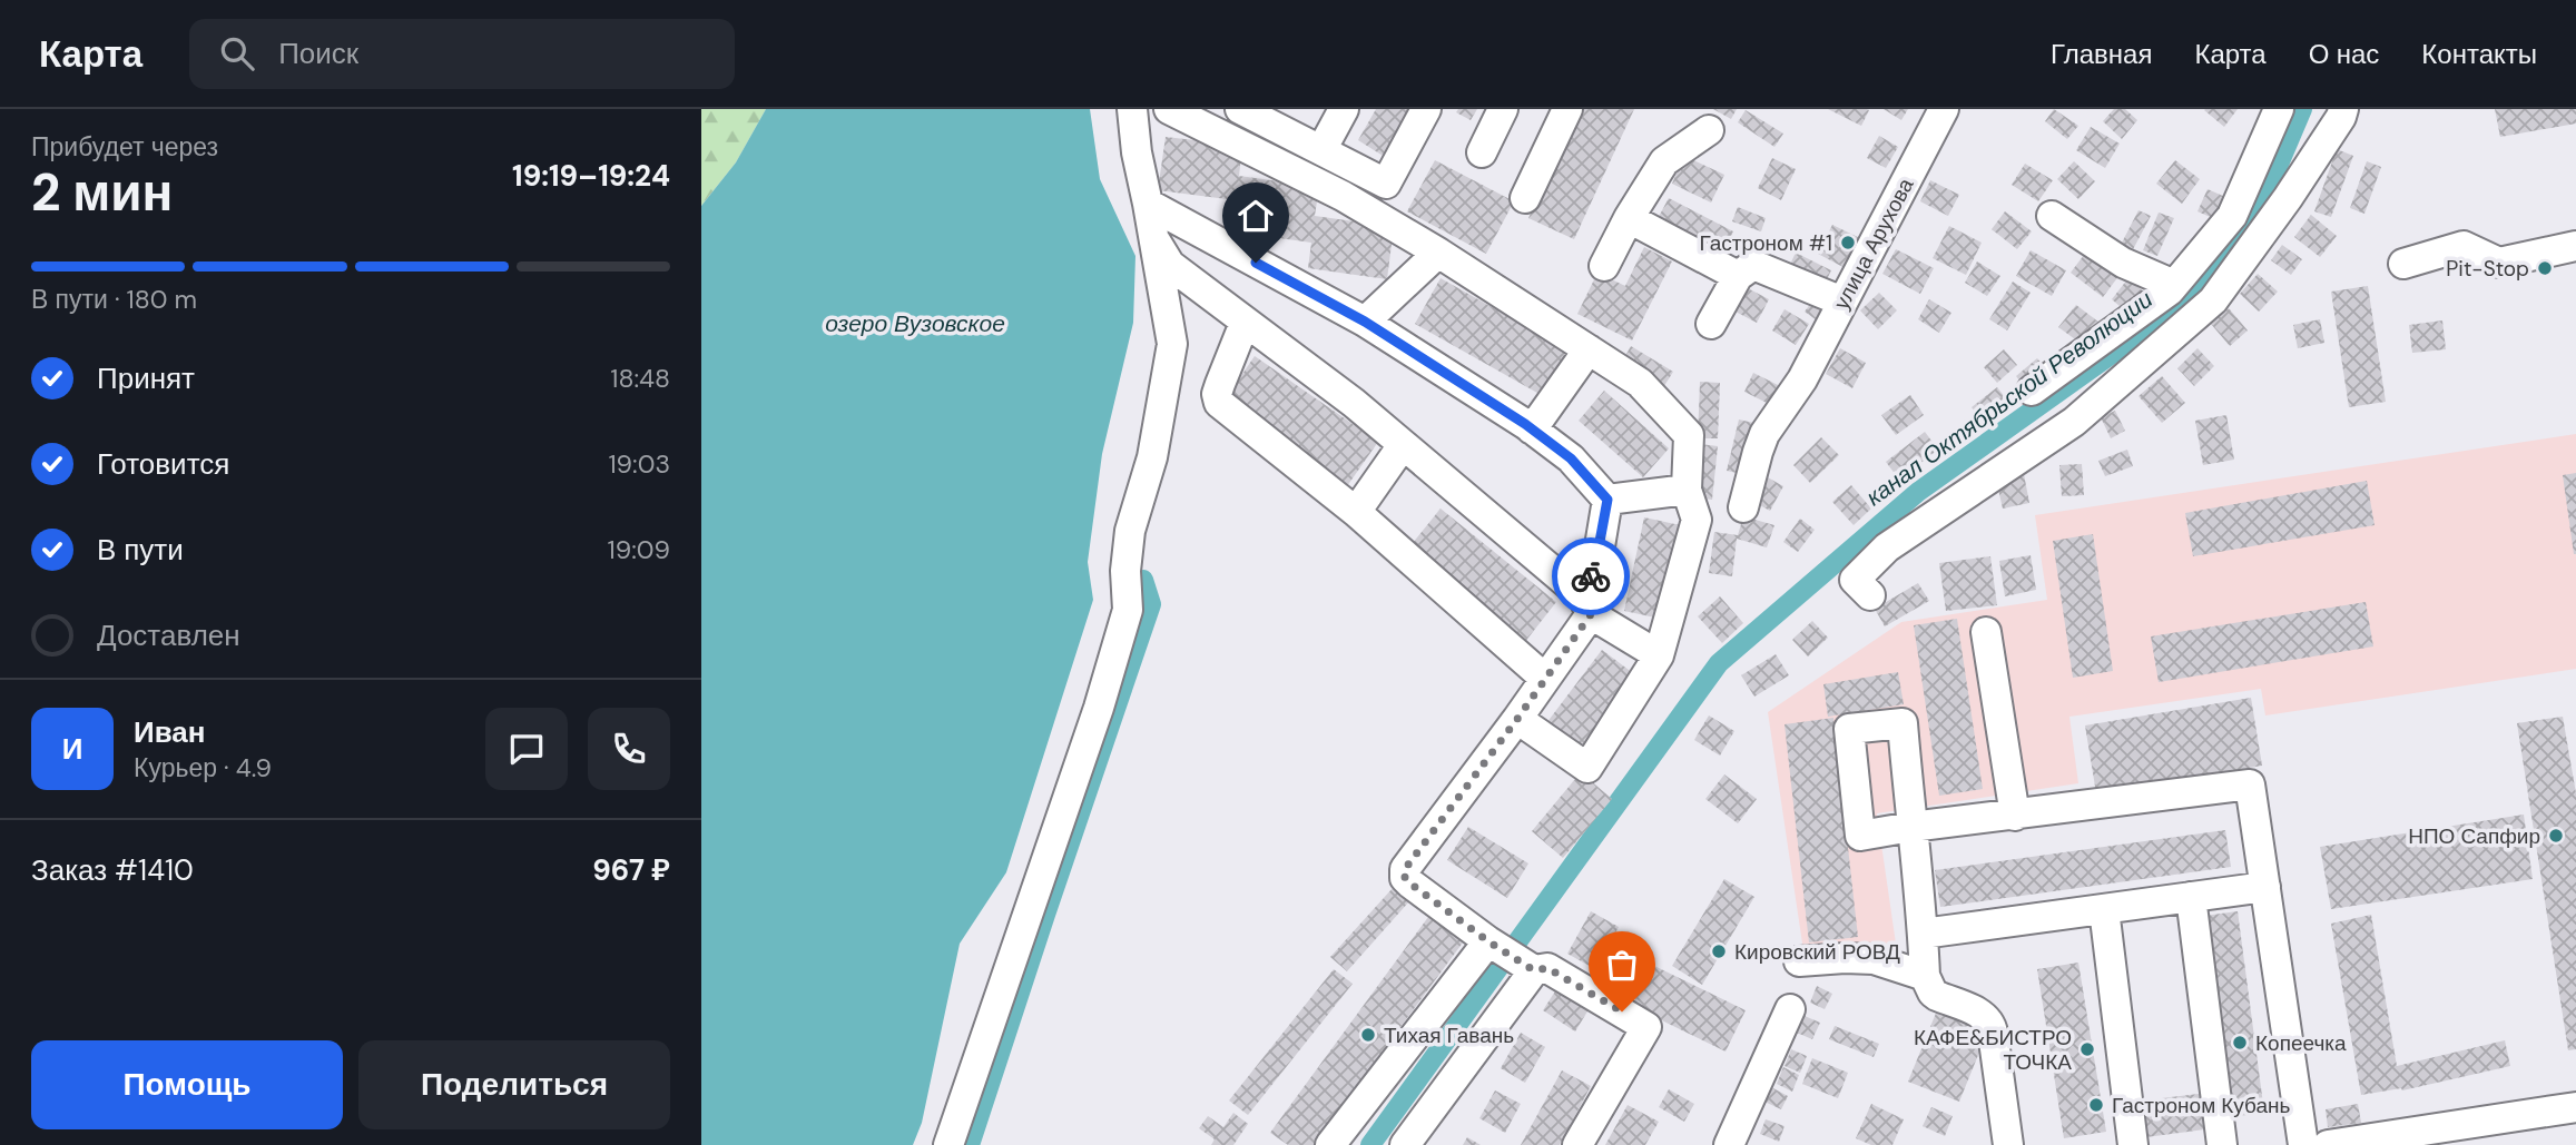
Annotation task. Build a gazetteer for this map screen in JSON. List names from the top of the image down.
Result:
{
  "streets": {
    "street": ["улица Арухова"]
  },
  "water": ["озеро Вузовское", "канал Октябрьской Революции"],
  "places": [
    "Гастроном #1",
    "Pit-Stop",
    "НПО Сапфир",
    "Кировский РОВД",
    "Тихая Гавань",
    "Копеечка",
    "КАФЕ&БИСТРО ТОЧКА",
    "Гастроном Кубань"
  ],
  "page": {
    "header": "Карта",
    "search": "Поиск",
    "nav": [
      "Главная",
      "Карта",
      "О нас",
      "Контакты"
    ],
    "heading": ["2 мин", "Прибудет через", "19:19–19:24"],
    "panel": [
      "Иван",
      "Курьер · 4.9",
      "Заказ #1410",
      "967 ₽"
    ],
    "bar": "В пути · 180 m",
    "list": [
      ["Принят", "18:48"],
      ["Готовится", "19:03"],
      ["В пути", "19:09"],
      "Доставлен"
    ],
    "round": "И",
    "buttons": ["Помощь", "Поделиться"]
  }
}
